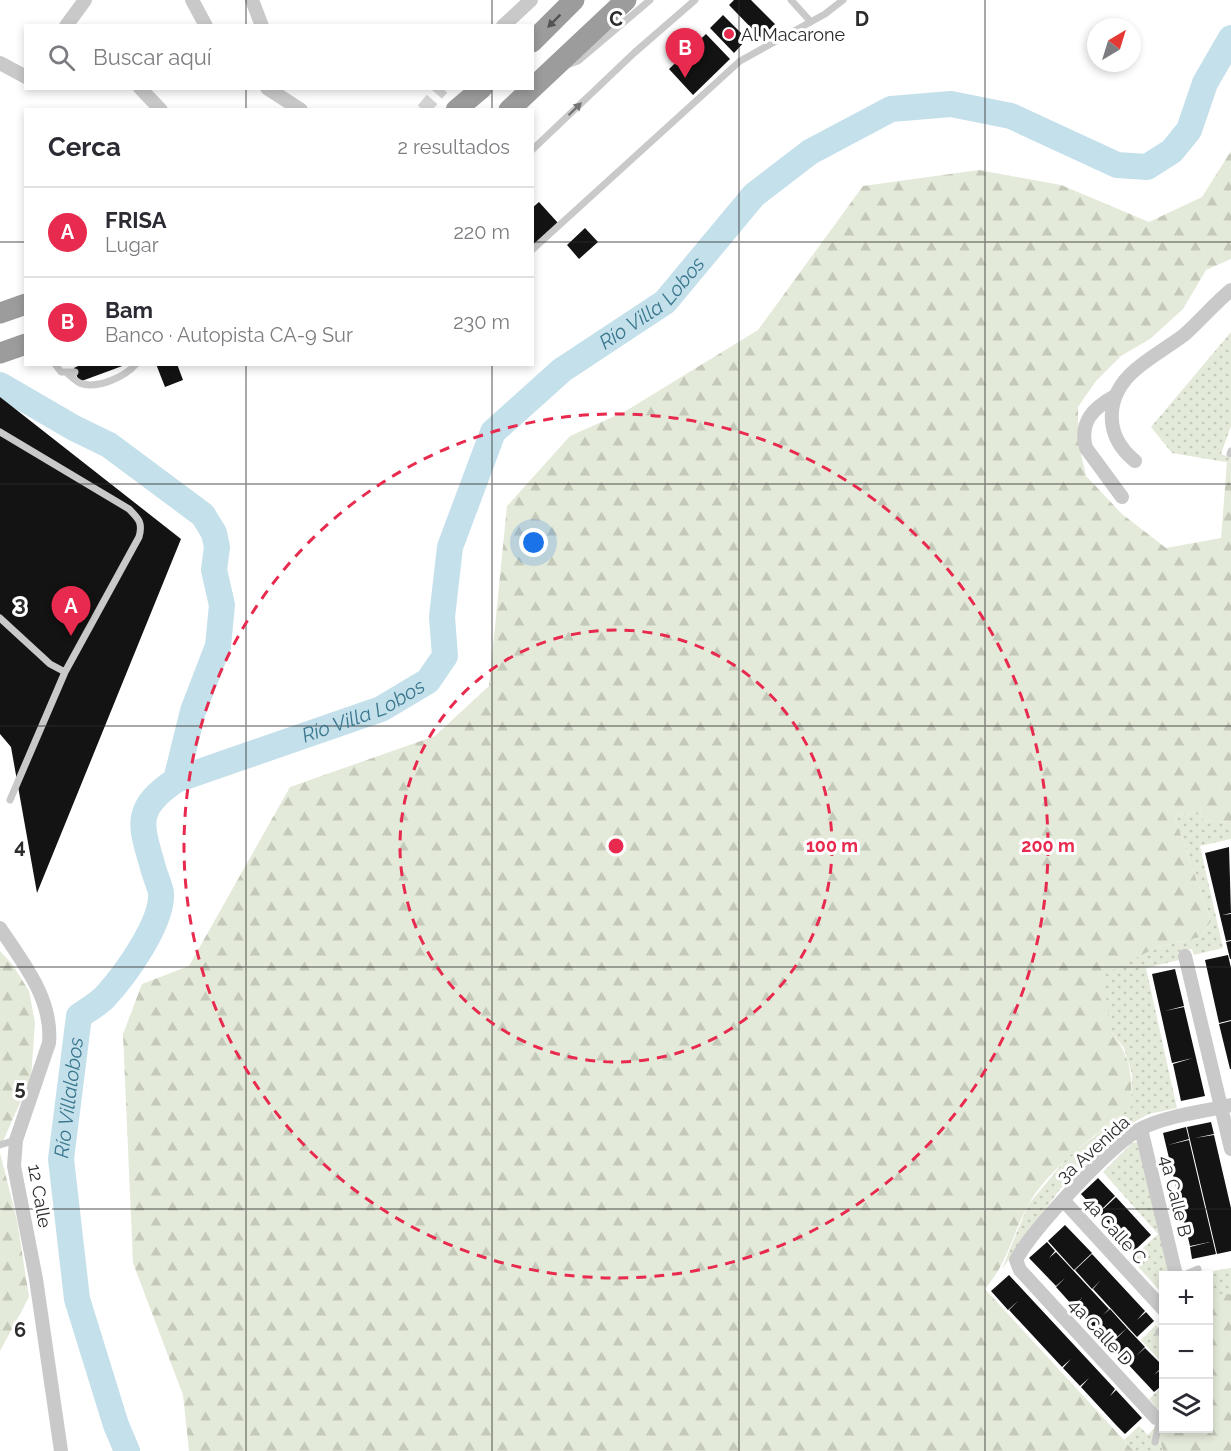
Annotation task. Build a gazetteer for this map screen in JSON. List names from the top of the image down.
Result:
{
  "streets": {
    "street": [
      "3a Avenida",
      "12 Calle",
      "4a Calle B",
      "4a Calle C",
      "4a Calle D"
    ]
  },
  "crossings": [
    ["3a Avenida", "4a Calle B"],
    ["3a Avenida", "4a Calle C"],
    ["3a Avenida", "4a Calle D"]
  ],
  "water": ["Río Villa Lobos", "Río Villalobos"],
  "places": ["Al Macarone"],
  "north": "top right",
  "page": {
    "search": "Buscar aquí",
    "pins": ["B", "A"],
    "heading": ["Cerca", "2 resultados"],
    "list": [
      {
        "mark": "A",
        "name": "FRISA",
        "note": "Lugar",
        "value": "220 m"
      },
      {
        "mark": "B",
        "name": "Bam",
        "note": "Banco · Autopista CA-9 Sur",
        "value": "230 m"
      }
    ],
    "map_buttons": ["+", "−"]
  },
  "grid": {
    "columns": ["C", "D"],
    "rows": [
      "3",
      "4",
      "5",
      "6"
    ]
  },
  "rings": ["100 m", "200 m"]
}
